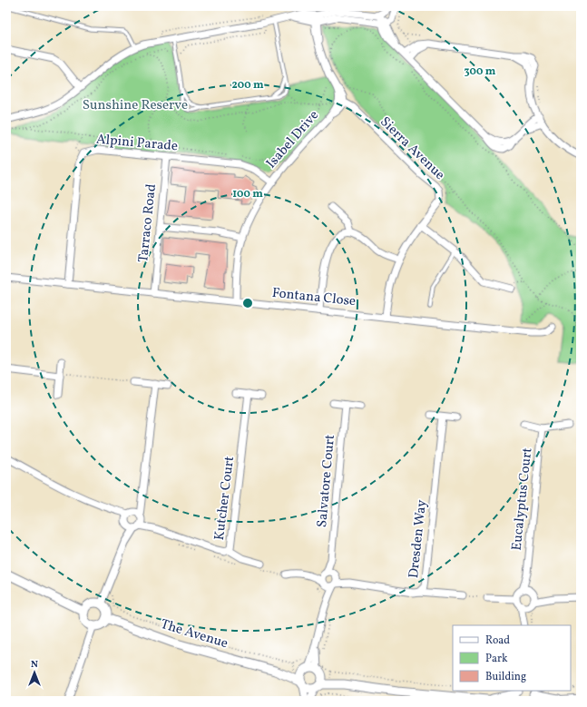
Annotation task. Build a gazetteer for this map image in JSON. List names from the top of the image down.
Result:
{
  "streets": {
    "street": [
      "Isabel Drive",
      "Alpini Parade",
      "Sierra Avenue",
      "Tarraco Road",
      "Fontana Close",
      "Salvatore Court",
      "Kutcher Court",
      "Eucalyptus Court",
      "Dresden Way",
      "The Avenue"
    ]
  },
  "crossings": [
    ["Isabel Drive", "Alpini Parade"],
    ["Isabel Drive", "Sierra Avenue"],
    ["Isabel Drive", "Fontana Close"],
    ["Alpini Parade", "Tarraco Road"],
    ["Alpini Parade", "Fontana Close"],
    ["Sierra Avenue", "Fontana Close"],
    ["Tarraco Road", "Fontana Close"],
    ["Salvatore Court", "Dresden Way"],
    ["Salvatore Court", "The Avenue"]
  ],
  "parks": ["Sunshine Reserve"],
  "legend": ["Road", "Park", "Building"],
  "north": "top",
  "rings": ["300 m", "200 m", "100 m"]
}
